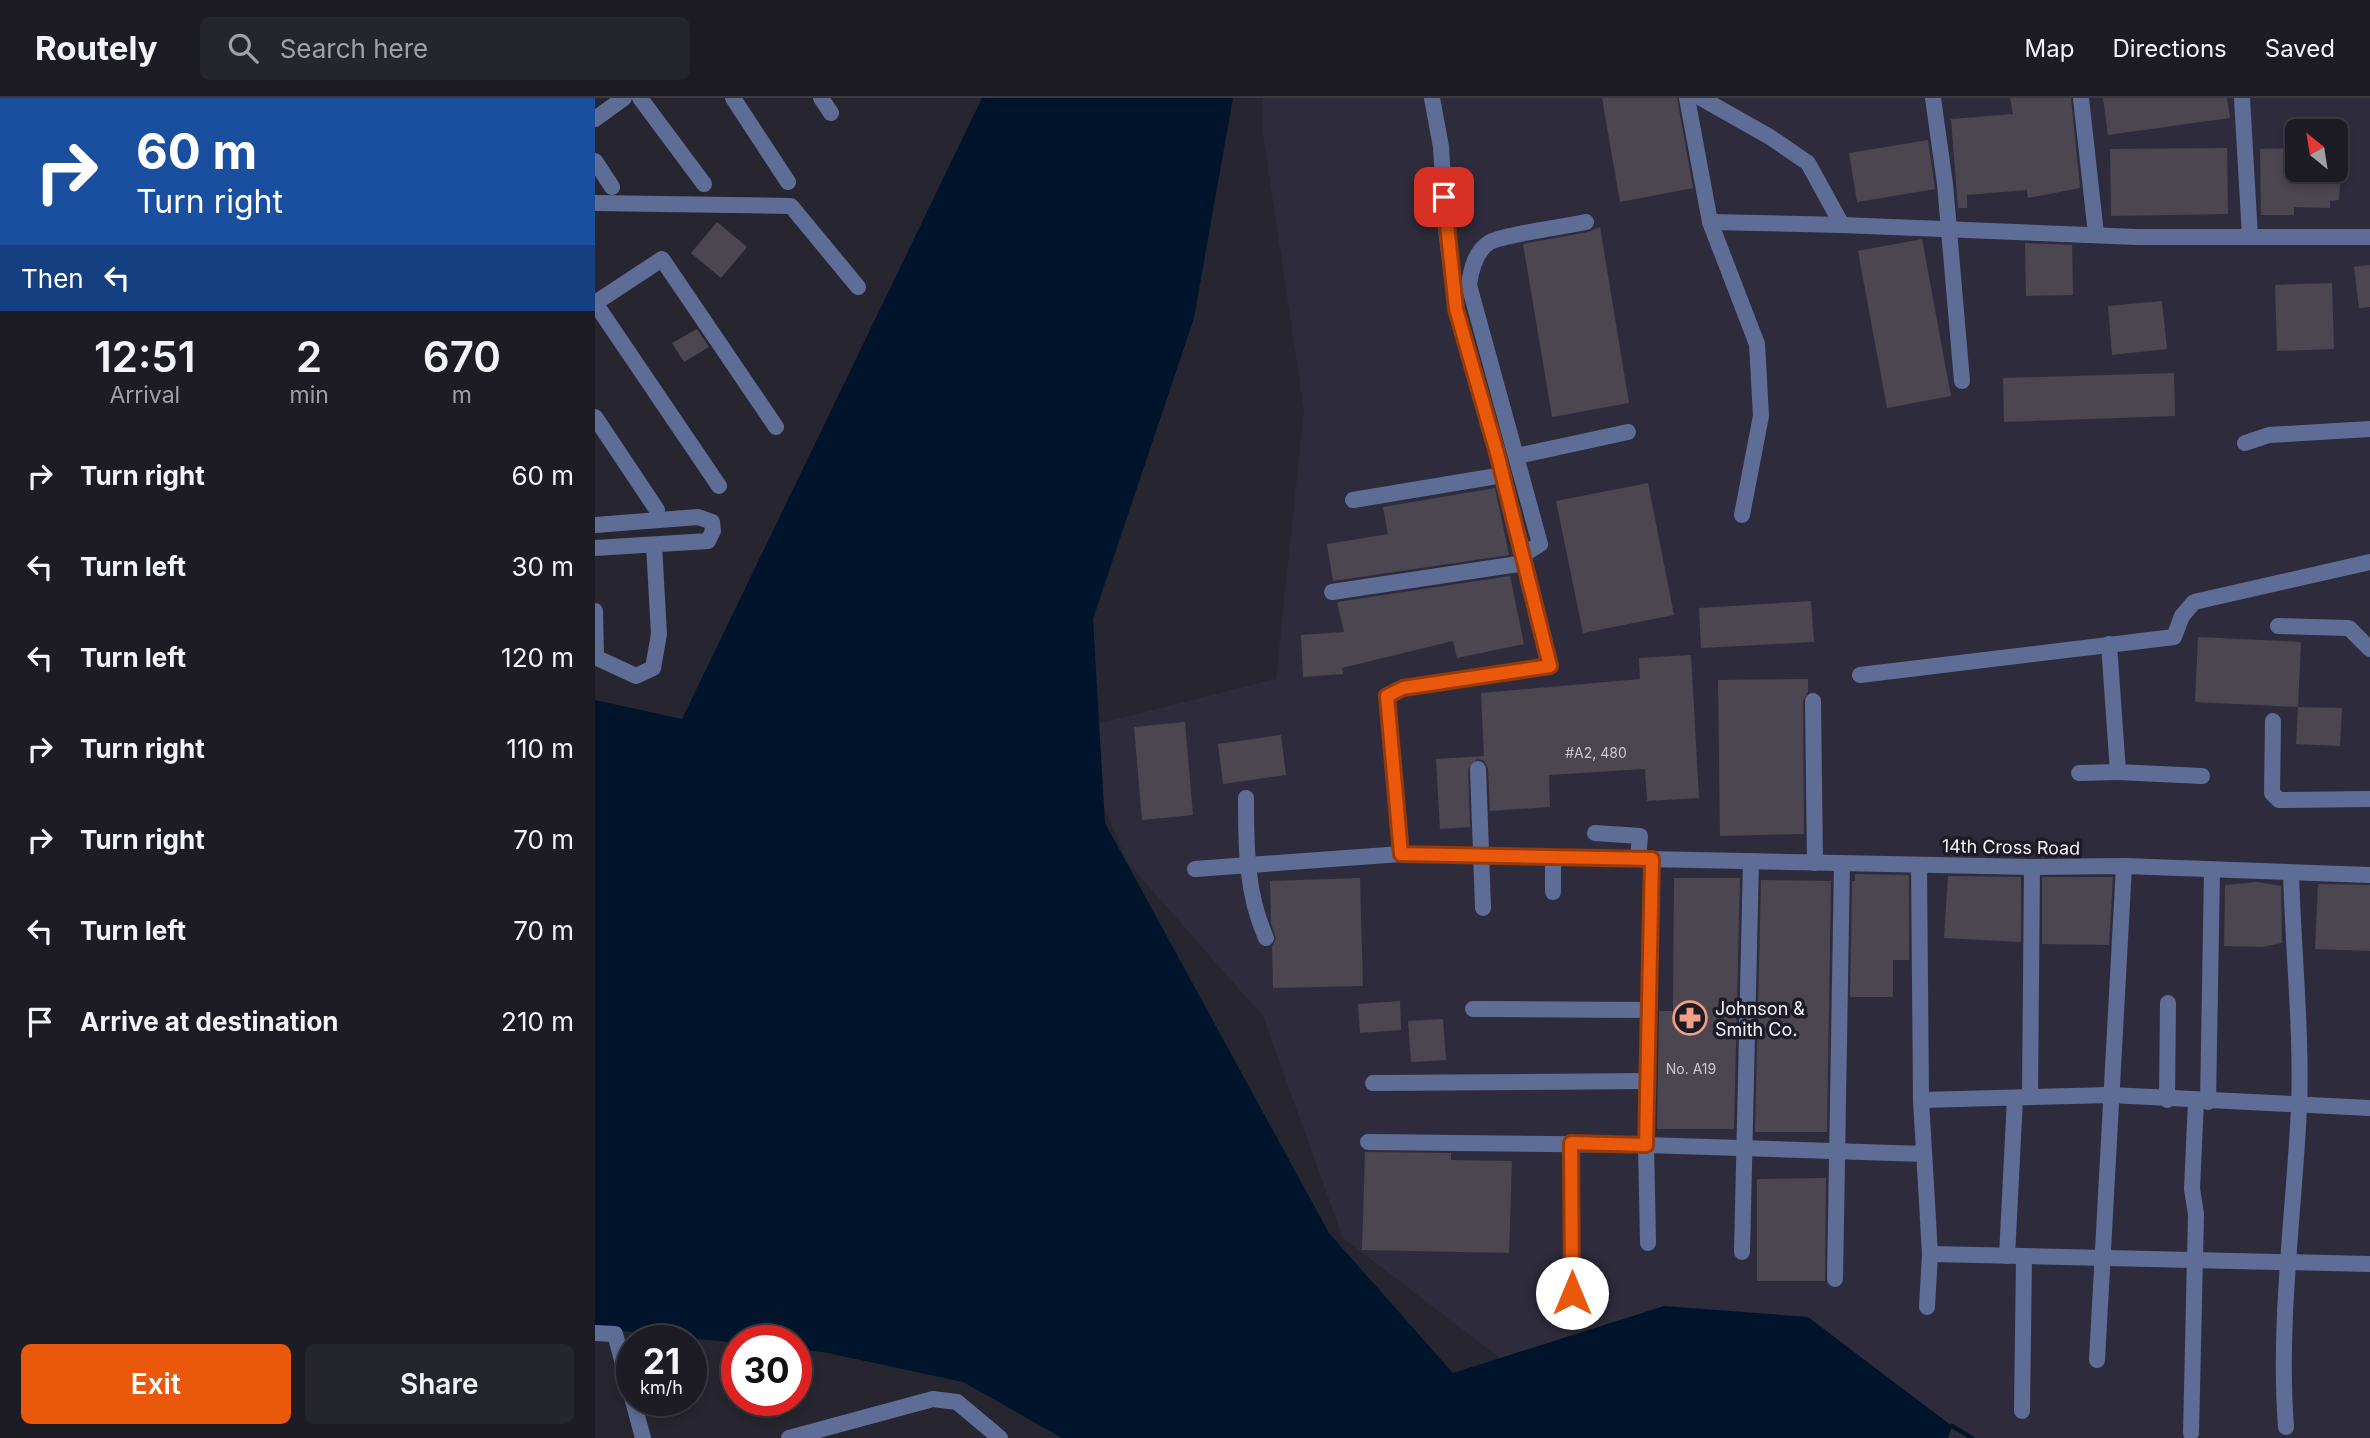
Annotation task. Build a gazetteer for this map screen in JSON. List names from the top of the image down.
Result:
{
  "streets": {
    "street": ["14th Cross Road"]
  },
  "places": {
    "pharmacy": ["Johnson & Smith Co."]
  },
  "house_numbers": ["#A2, 480", "No. A19"],
  "north": "top left",
  "page": {
    "header": "Routely",
    "search": "Search here",
    "nav": ["Map", "Directions", "Saved"],
    "turn": ["60 m", "Turn right"],
    "then": "Then",
    "eta": [
      "12:51",
      "Arrival",
      "2",
      "min",
      "670",
      "m"
    ],
    "list": [
      {
        "name": "Turn right",
        "value": "60 m"
      },
      {
        "name": "Turn left",
        "value": "30 m"
      },
      {
        "name": "Turn left",
        "value": "120 m"
      },
      {
        "name": "Turn right",
        "value": "110 m"
      },
      {
        "name": "Turn right",
        "value": "70 m"
      },
      {
        "name": "Turn left",
        "value": "70 m"
      },
      {
        "name": "Arrive at destination",
        "value": "210 m"
      }
    ],
    "speed": "21 km/h",
    "limit": "30",
    "buttons": ["Exit", "Share"]
  }
}
